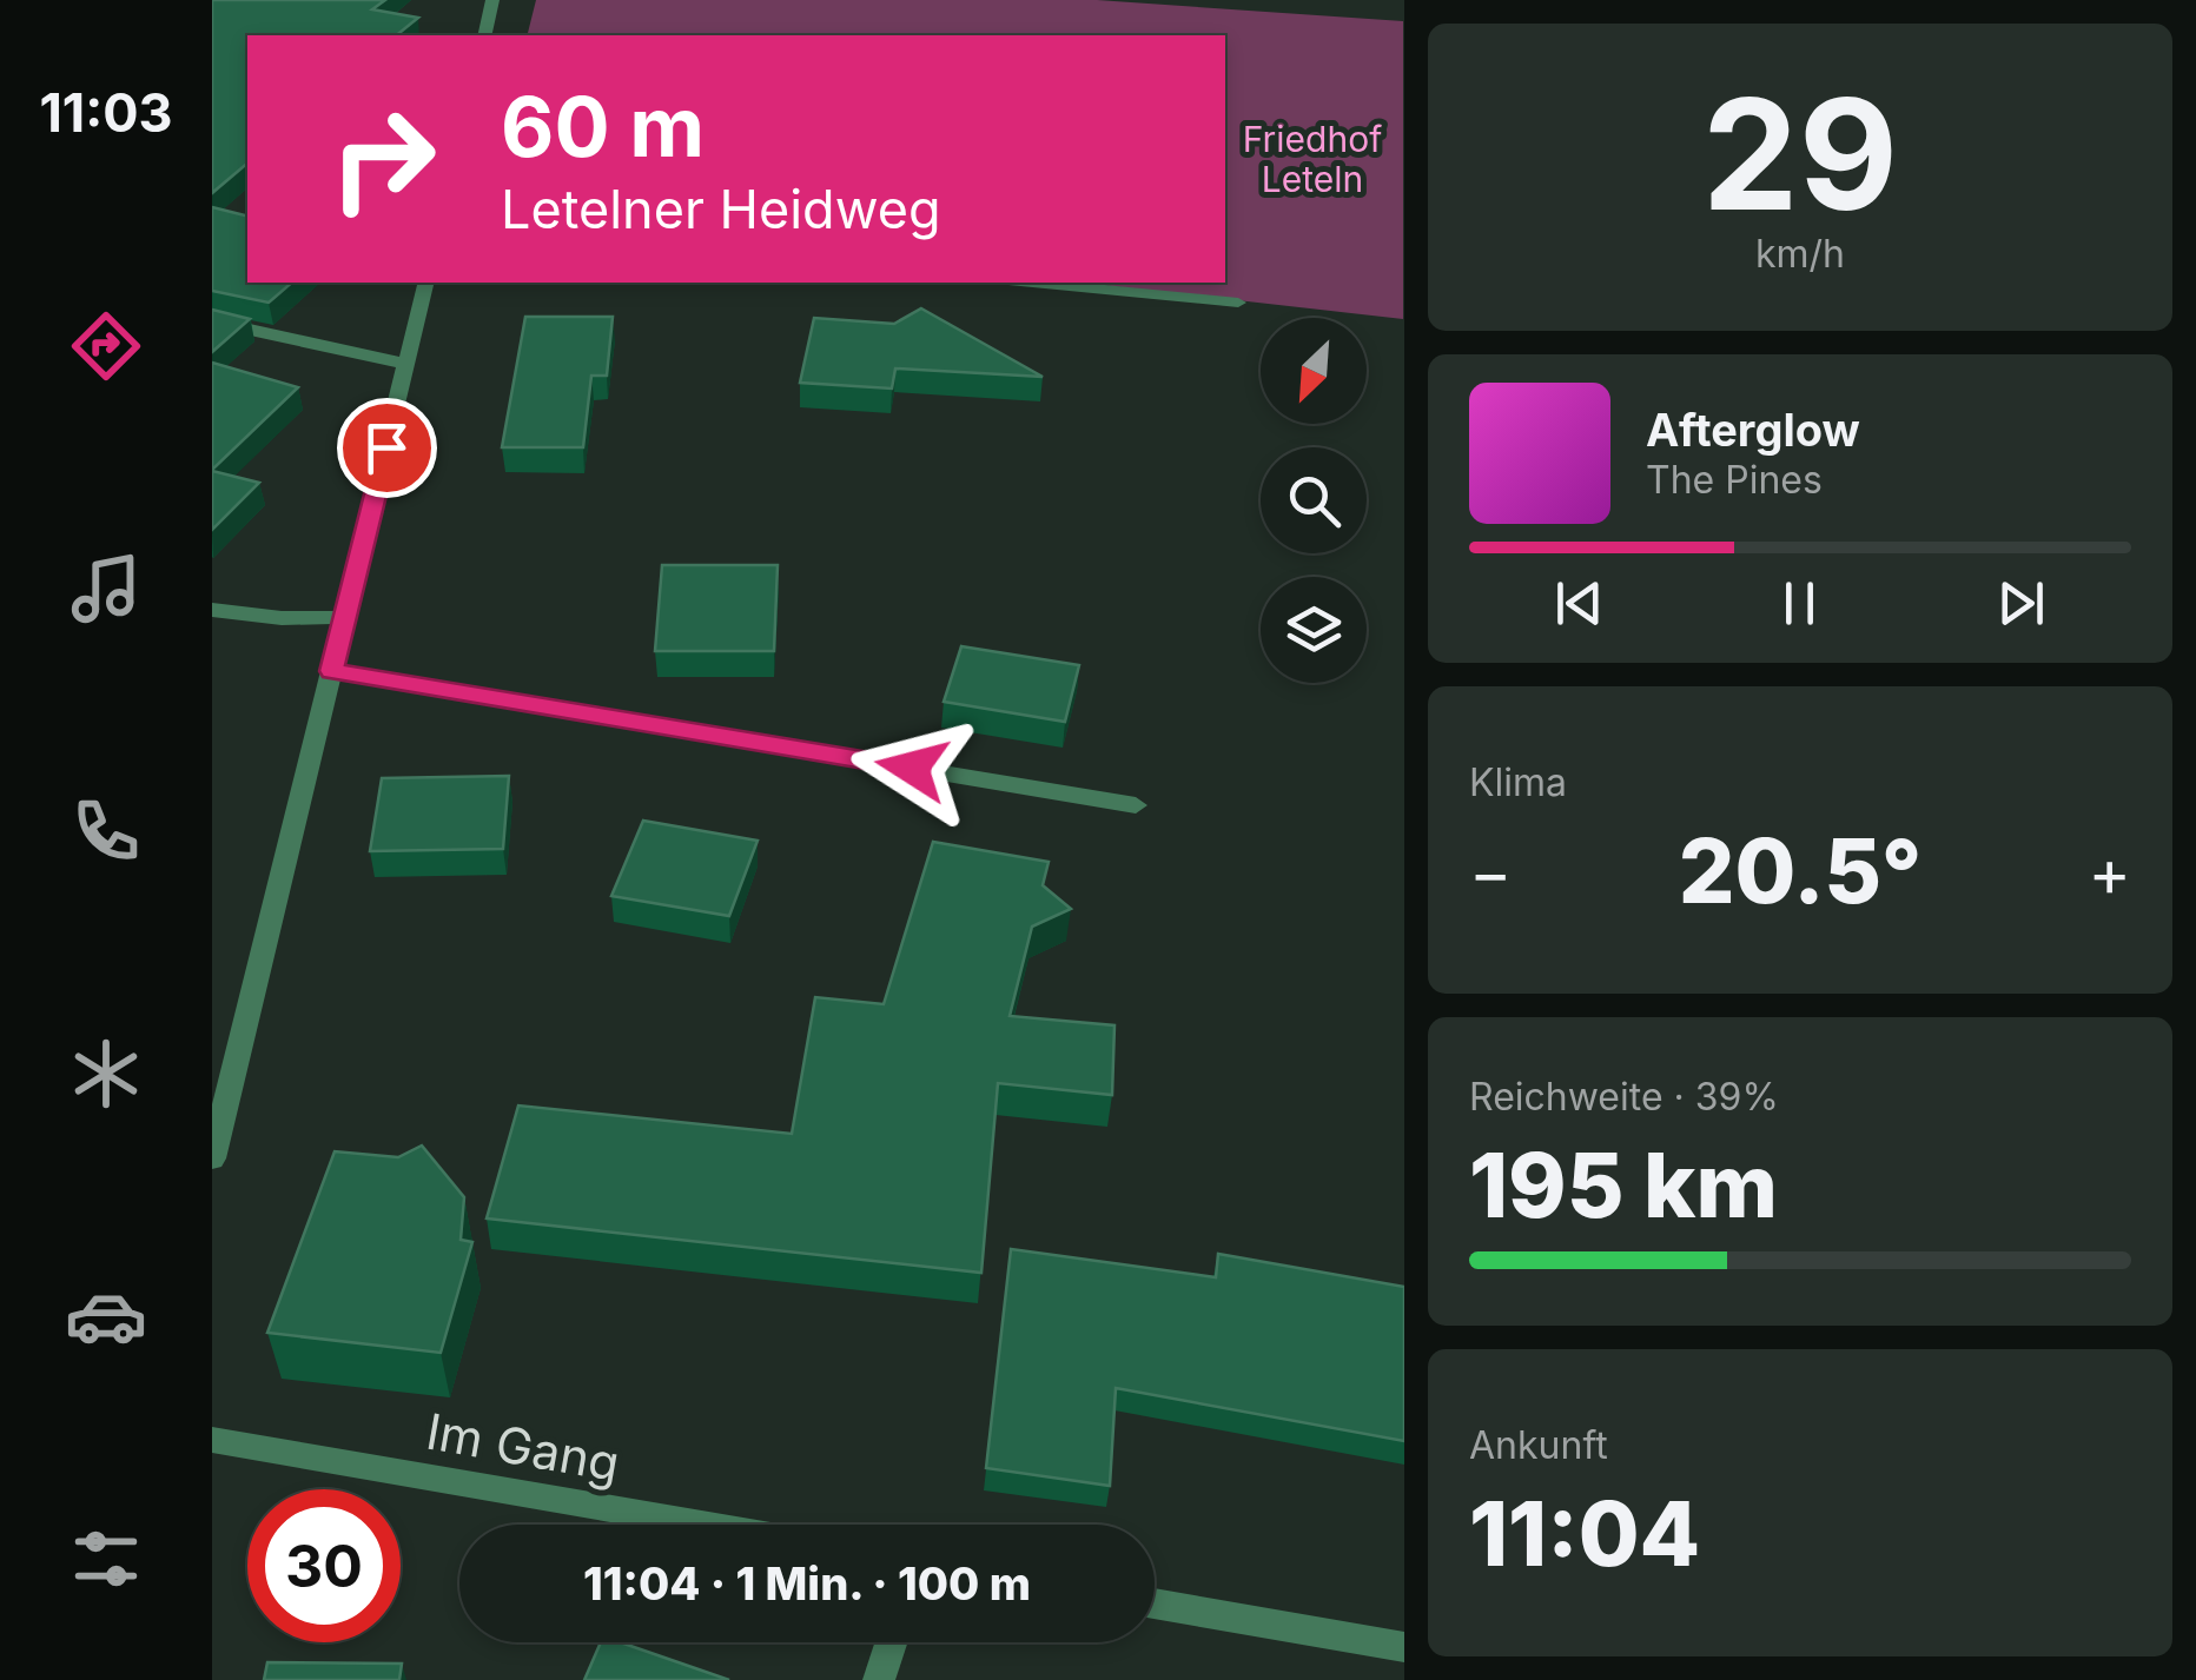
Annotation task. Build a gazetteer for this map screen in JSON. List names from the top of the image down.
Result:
{
  "streets": {
    "street": ["Im Gang"]
  },
  "parks": ["Friedhof Leteln"],
  "north": "bottom left",
  "page": {
    "tabs": "11:03",
    "tile": [
      ["29", "km/h"],
      "Klima",
      ["Reichweite · 39%", "195 km"],
      ["Ankunft", "11:04"]
    ],
    "turn": ["60 m", "Letelner Heidweg"],
    "song": ["Afterglow", "The Pines"],
    "heat": ["−", "20.5°", "+"],
    "limit": "30",
    "trip": "11:04 · 1 Min. · 100 m"
  }
}
